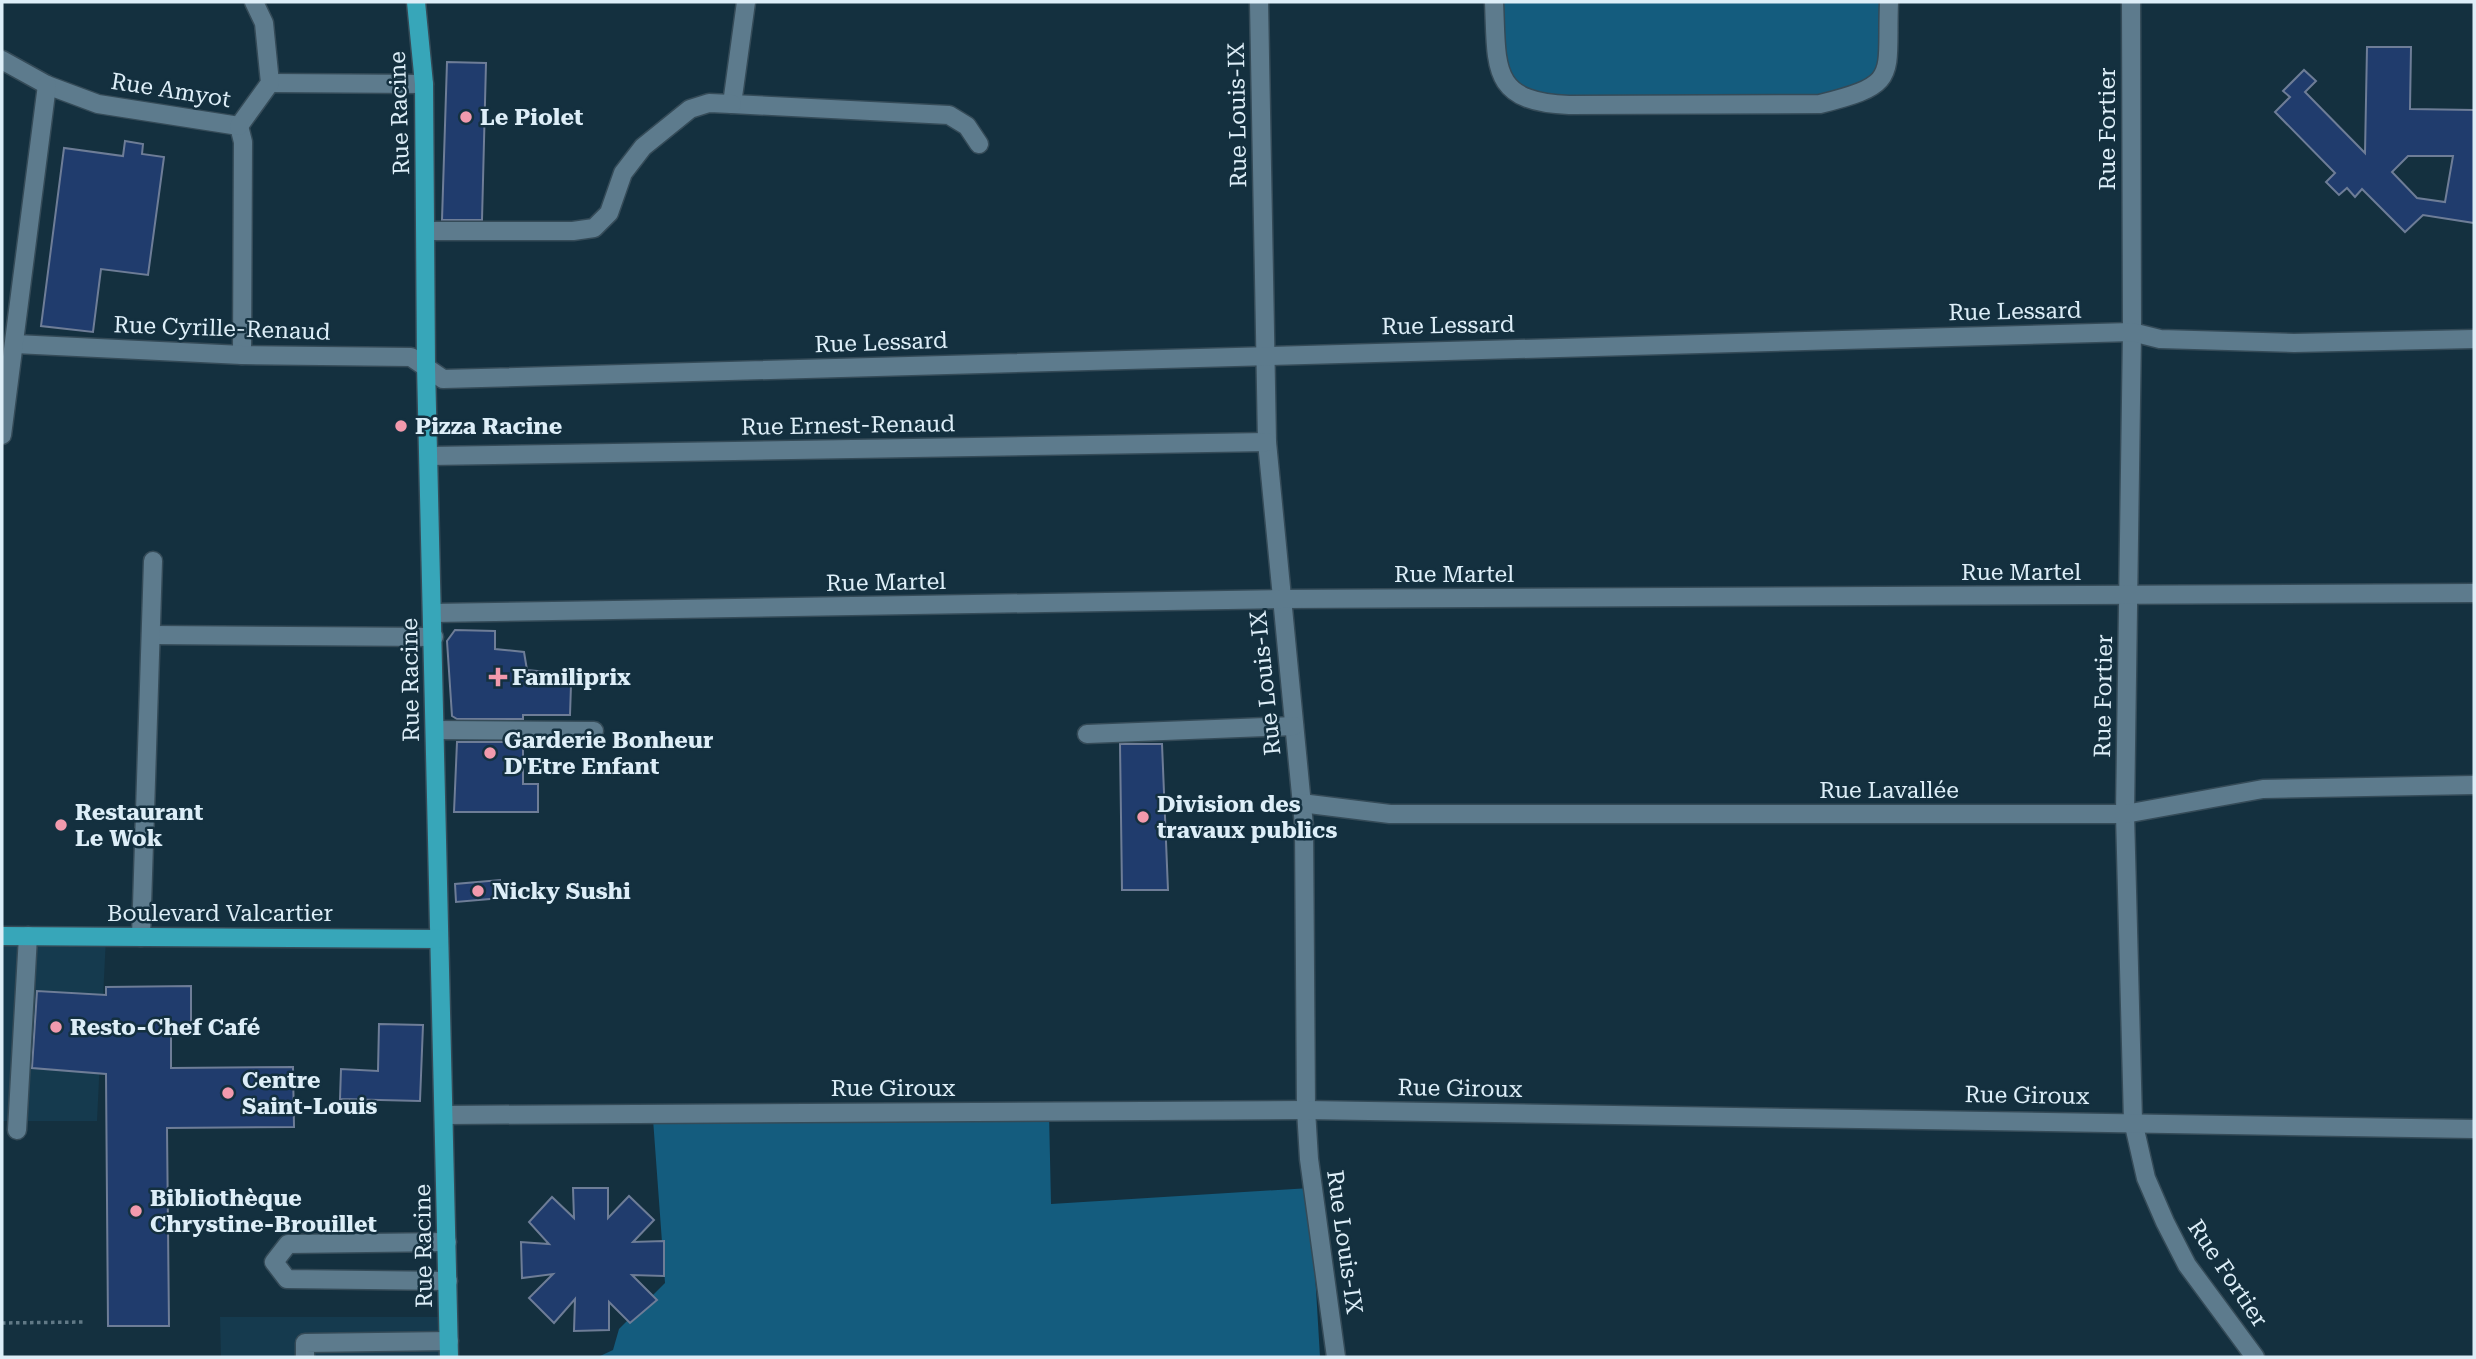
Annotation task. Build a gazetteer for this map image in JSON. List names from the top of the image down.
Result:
{
  "streets": {
    "main road": ["Rue Racine", "Boulevard Valcartier"],
    "street": [
      "Rue Amyot",
      "Rue Louis-IX",
      "Rue Fortier",
      "Rue Lessard",
      "Rue Cyrille-Renaud",
      "Rue Ernest-Renaud",
      "Rue Martel",
      "Rue Lavallée",
      "Rue Giroux"
    ]
  },
  "crossings": [
    ["Rue Amyot", "Rue Cyrille-Renaud"],
    ["Rue Racine", "Rue Lessard"],
    ["Rue Racine", "Rue Cyrille-Renaud"],
    ["Rue Racine", "Rue Ernest-Renaud"],
    ["Rue Racine", "Rue Martel"],
    ["Rue Racine", "Boulevard Valcartier"],
    ["Rue Racine", "Rue Giroux"],
    ["Rue Louis-IX", "Rue Lessard"],
    ["Rue Louis-IX", "Rue Ernest-Renaud"],
    ["Rue Louis-IX", "Rue Martel"],
    ["Rue Louis-IX", "Rue Lavallée"],
    ["Rue Louis-IX", "Rue Giroux"],
    ["Rue Fortier", "Rue Lessard"],
    ["Rue Fortier", "Rue Martel"],
    ["Rue Fortier", "Rue Lavallée"],
    ["Rue Fortier", "Rue Giroux"],
    ["Rue Lessard", "Rue Cyrille-Renaud"]
  ],
  "places": {
    "other": [
      "Le Piolet",
      "Pizza Racine",
      "Garderie Bonheur D'Etre Enfant",
      "Division des travaux publics",
      "Restaurant Le Wok",
      "Nicky Sushi",
      "Resto-Chef Café",
      "Centre Saint-Louis",
      "Bibliothèque Chrystine-Brouillet"
    ],
    "health": ["Familiprix"]
  }
}
